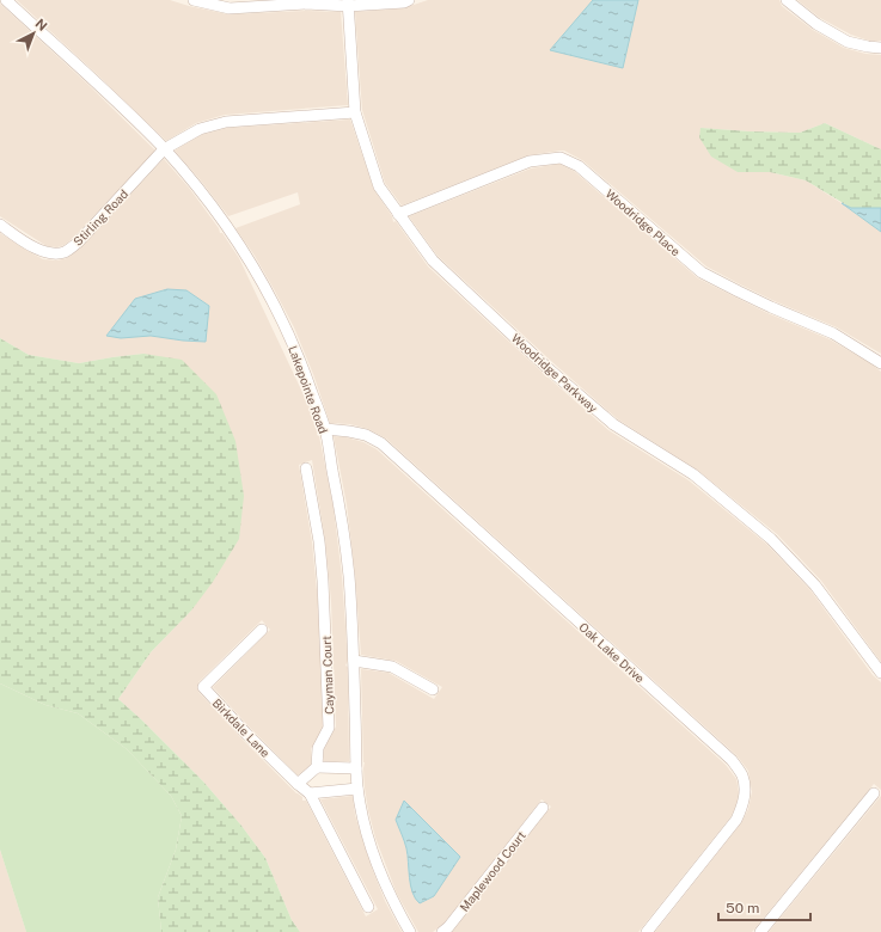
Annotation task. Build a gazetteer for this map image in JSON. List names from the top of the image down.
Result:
{
  "streets": {
    "street": [
      "Stirling Road",
      "Woodridge Place",
      "Woodridge Parkway",
      "Lakepointe Road",
      "Oak Lake Drive",
      "Cayman Court",
      "Birkdale Lane",
      "Maplewood Court"
    ]
  },
  "crossings": [
    ["Stirling Road", "Woodridge Parkway"],
    ["Stirling Road", "Lakepointe Road"],
    ["Woodridge Place", "Woodridge Parkway"],
    ["Lakepointe Road", "Oak Lake Drive"]
  ],
  "scale_bar": "50 m",
  "north": "top right"
}
